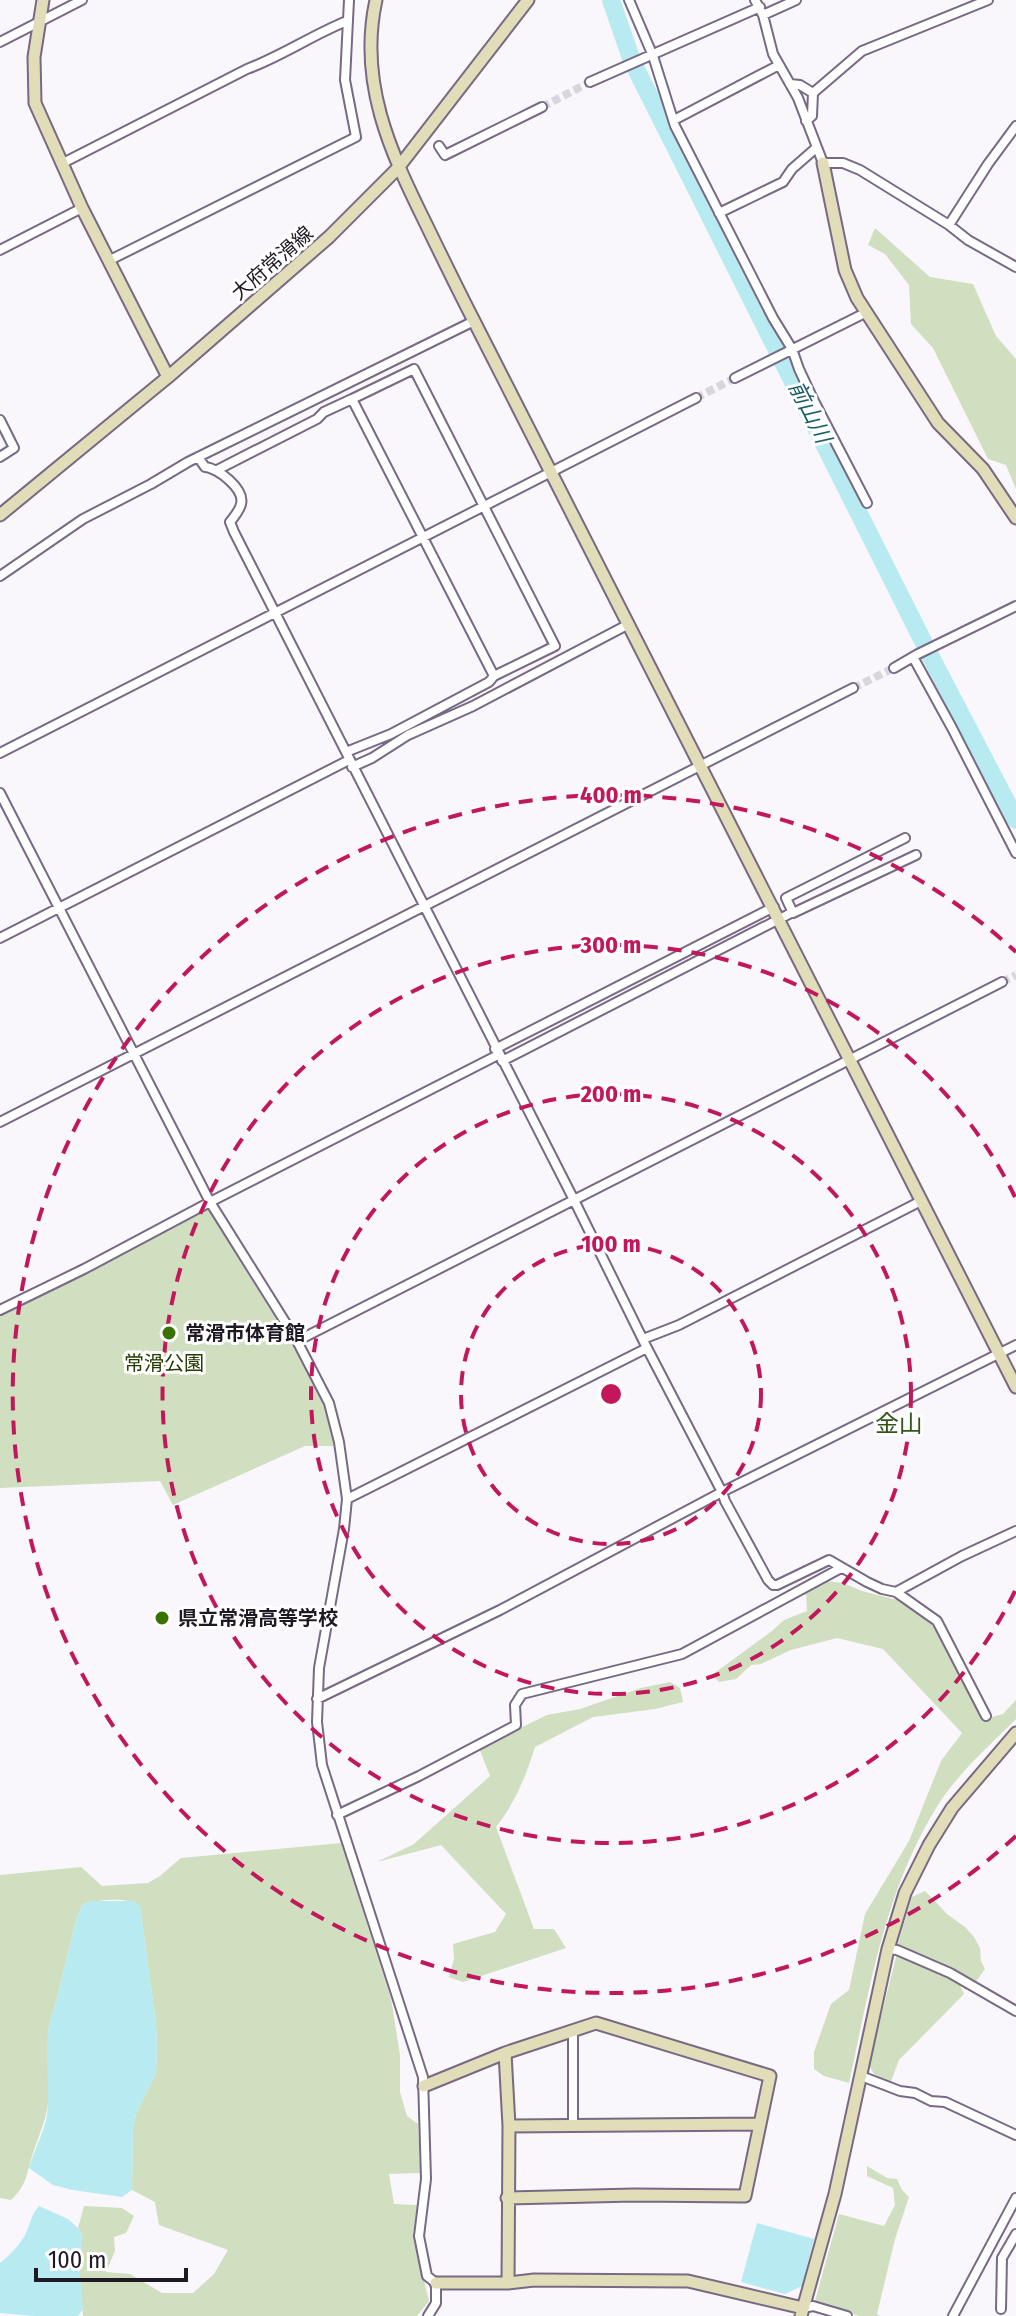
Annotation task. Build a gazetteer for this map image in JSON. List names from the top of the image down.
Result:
{
  "streets": {
    "street": ["大府常滑線"]
  },
  "districts": ["金山"],
  "water": ["前山川"],
  "parks": ["常滑公園"],
  "places": ["常滑市体育館", "県立常滑高等学校"],
  "scale_bar": "100 m",
  "rings": [
    "400 m",
    "300 m",
    "200 m",
    "100 m"
  ]
}
